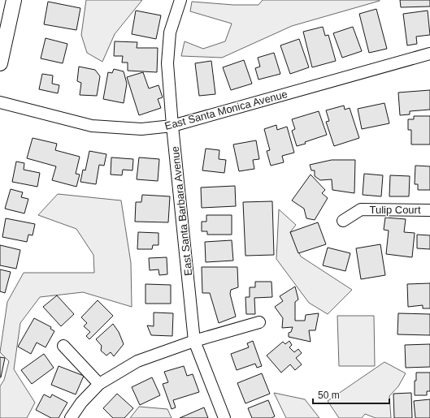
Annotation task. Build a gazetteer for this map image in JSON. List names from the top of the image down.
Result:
{
  "streets": {
    "street": ["East Santa Monica Avenue", "Tulip Court", "East Santa Barbara Avenue"]
  },
  "crossings": [
    ["East Santa Monica Avenue", "East Santa Barbara Avenue"]
  ],
  "scale_bar": "50 m"
}
